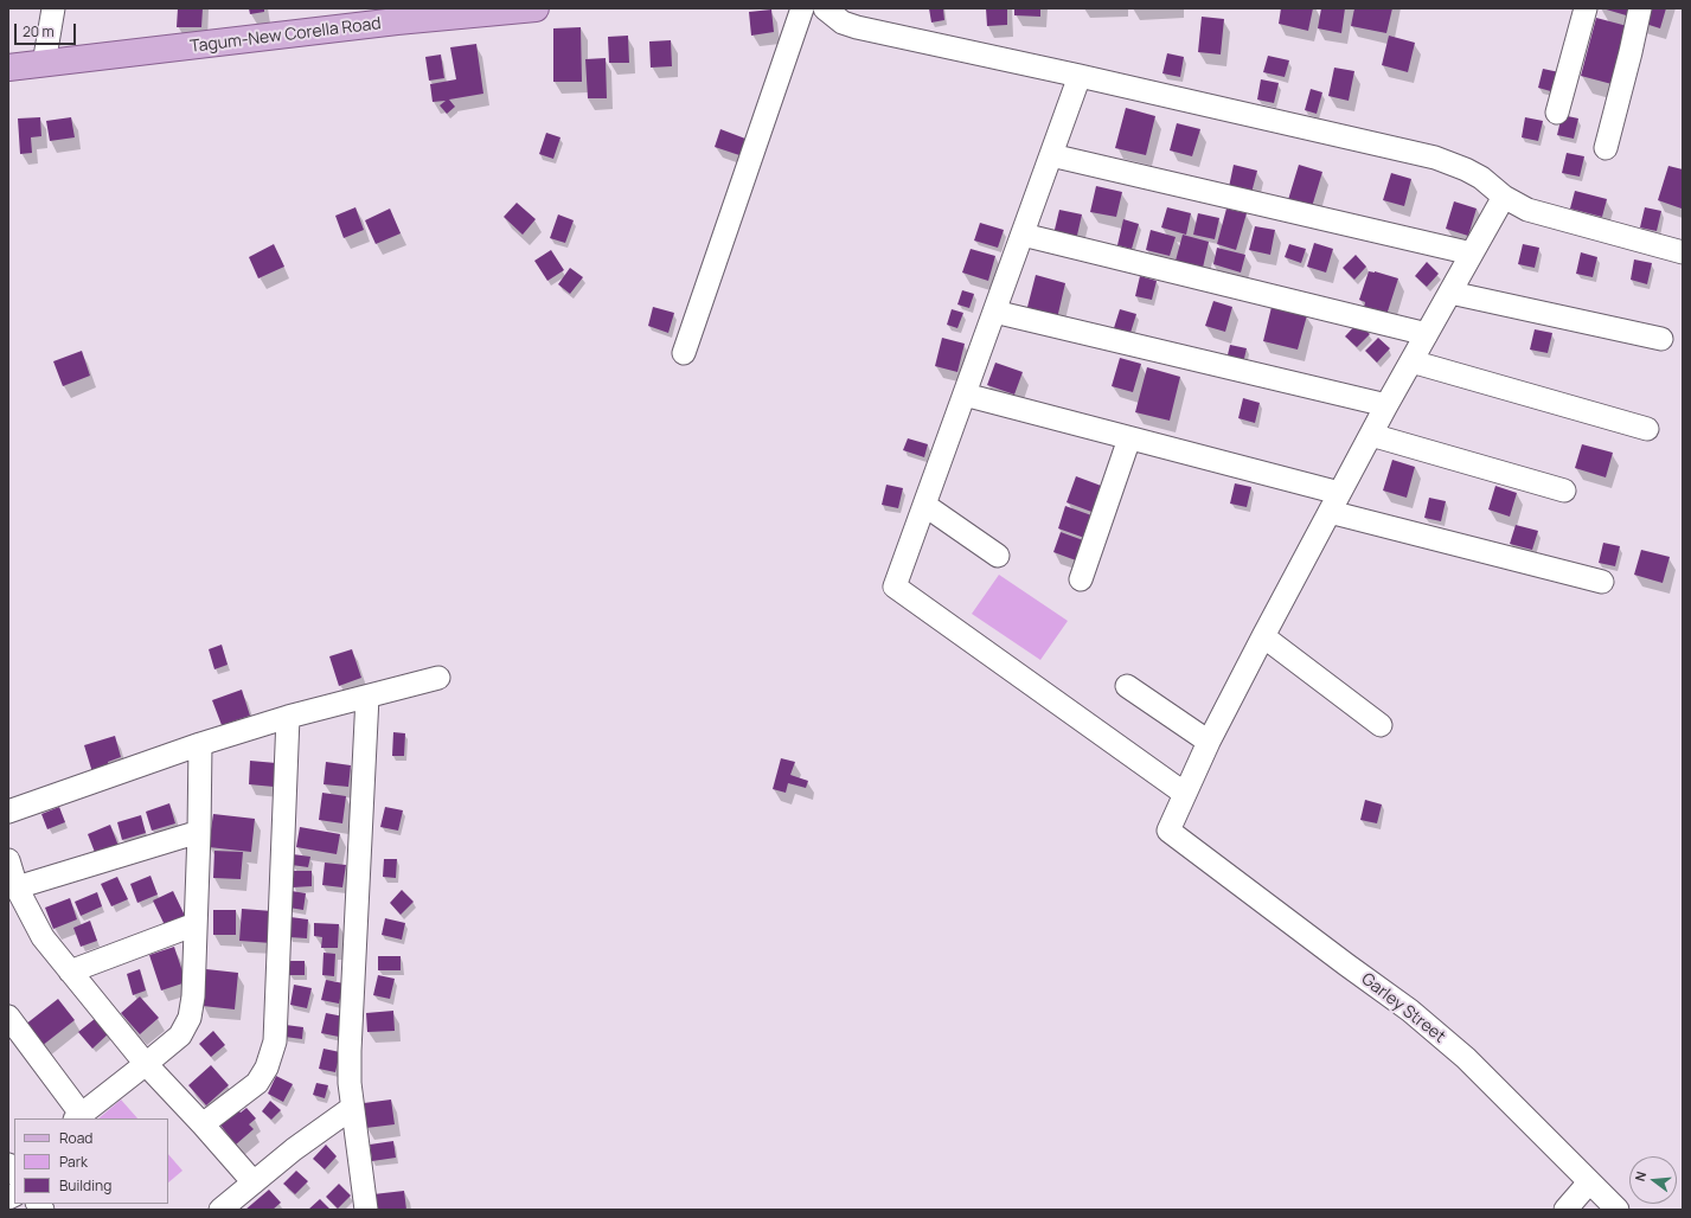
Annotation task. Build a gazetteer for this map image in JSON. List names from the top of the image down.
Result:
{
  "streets": {
    "main road": ["Tagum-New Corella Road"],
    "street": ["Garley Street"]
  },
  "legend": ["Road", "Park", "Building"],
  "scale_bar": "20 m",
  "north": "left"
}
